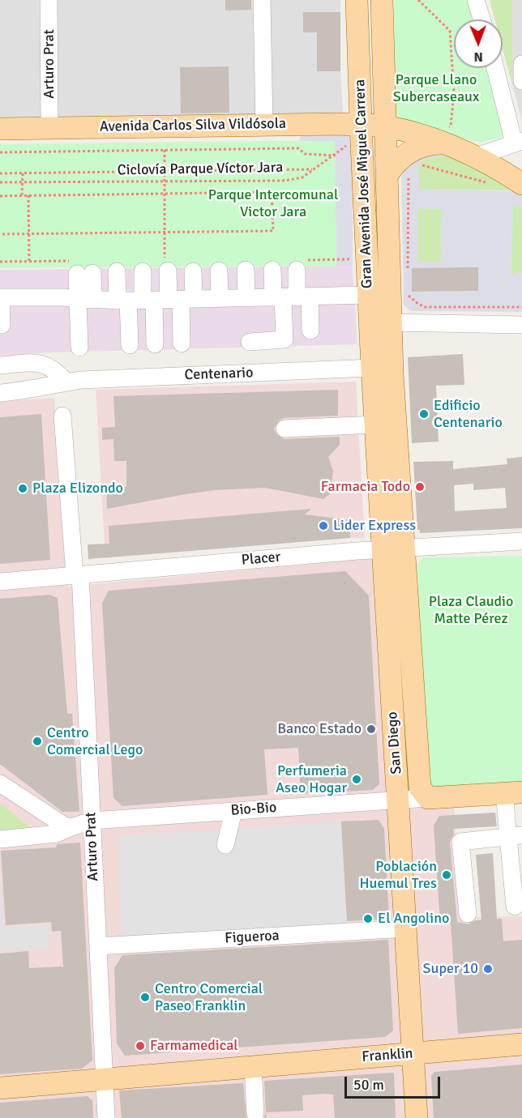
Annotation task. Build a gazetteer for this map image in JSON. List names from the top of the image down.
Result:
{
  "streets": {
    "main road": [
      "Avenida Carlos Silva Vildósola",
      "Gran Avenida José Miguel Carrera",
      "San Diego",
      "Bio-Bio",
      "Franklin"
    ],
    "street": [
      "Arturo Prat",
      "Centenario",
      "Placer",
      "Figueroa"
    ],
    "path": ["Ciclovía Parque Víctor Jara"]
  },
  "crossings": [
    ["Arturo Prat", "Avenida Carlos Silva Vildósola"],
    ["Arturo Prat", "Placer"],
    ["Arturo Prat", "Bio-Bio"],
    ["Arturo Prat", "Figueroa"],
    ["Arturo Prat", "Franklin"],
    ["Avenida Carlos Silva Vildósola", "Ciclovía Parque Víctor Jara"],
    ["Avenida Carlos Silva Vildósola", "Gran Avenida José Miguel Carrera"],
    ["Ciclovía Parque Víctor Jara", "Gran Avenida José Miguel Carrera"],
    ["Gran Avenida José Miguel Carrera", "Centenario"],
    ["Gran Avenida José Miguel Carrera", "San Diego"],
    ["Centenario", "San Diego"],
    ["Placer", "San Diego"],
    ["San Diego", "Bio-Bio"],
    ["San Diego", "Figueroa"],
    ["San Diego", "Franklin"]
  ],
  "parks": ["Parque Llano Subercaseaux", "Parque Intercomunal Victor Jara", "Plaza Claudio Matte Pérez"],
  "places": [
    "Edificio Centenario",
    "Farmacia Todo",
    "Plaza Elizondo",
    "Lider Express",
    "Banco Estado",
    "Centro Comercial Lego",
    "Perfumeria Aseo Hogar",
    "Población Huemul Tres",
    "El Angolino",
    "Super 10",
    "Centro Comercial Paseo Franklin",
    "Farmamedical"
  ],
  "scale_bar": "50 m",
  "north": "bottom"
}
